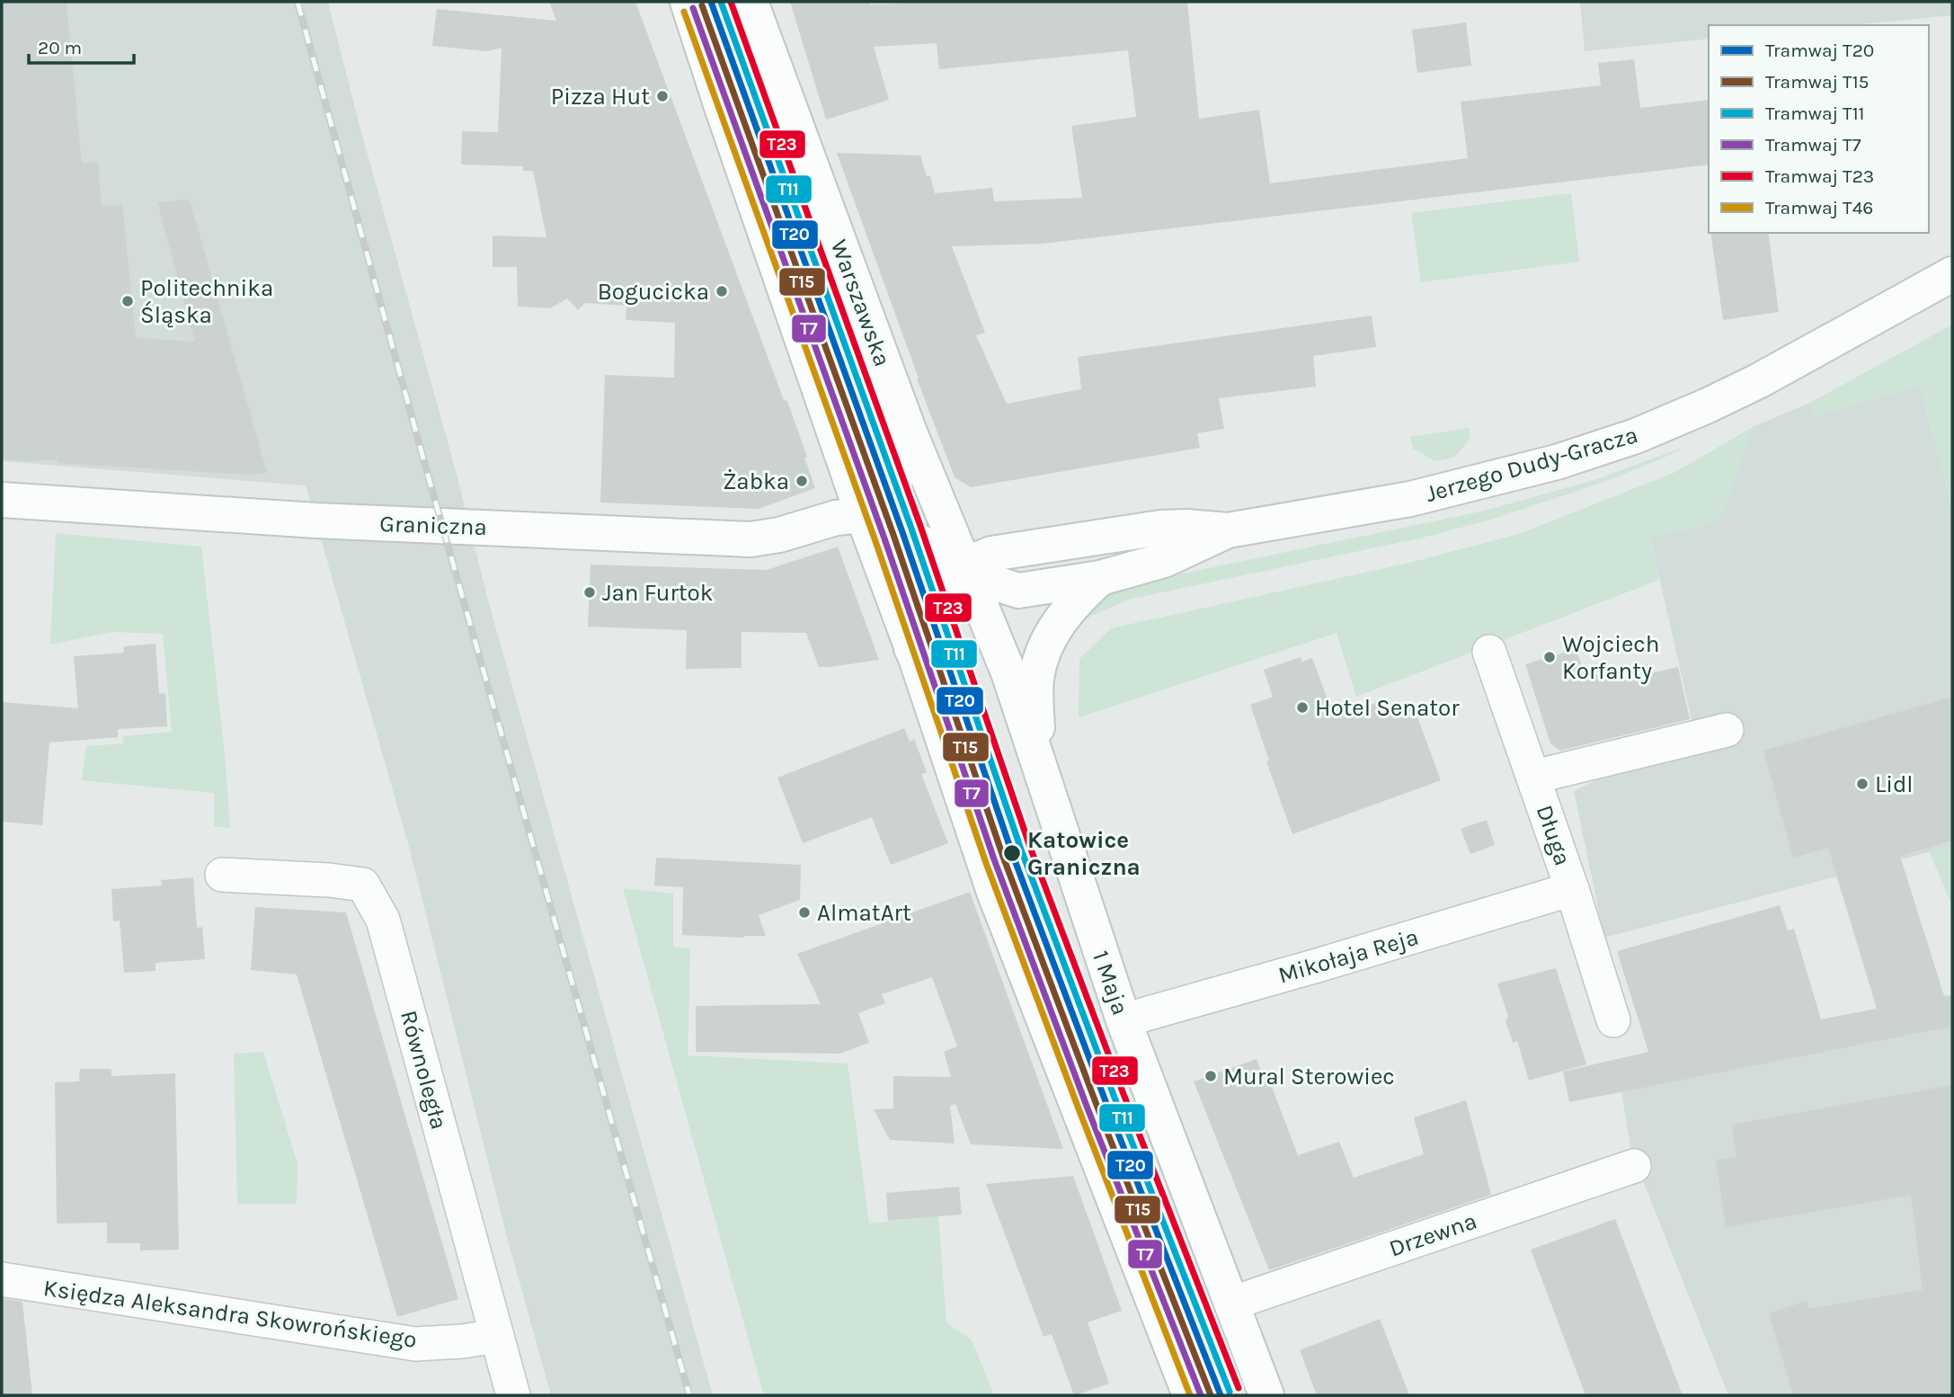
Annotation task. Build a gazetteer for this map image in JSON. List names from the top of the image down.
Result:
{
  "streets": {
    "street": [
      "Warszawska",
      "Jerzego Dudy-Gracza",
      "Graniczna",
      "Długa",
      "Mikołaja Reja",
      "1 Maja",
      "Równoległa",
      "Drzewna",
      "Księdza Aleksandra Skowrońskiego"
    ]
  },
  "crossings": [
    ["Warszawska", "Jerzego Dudy-Gracza"],
    ["Warszawska", "1 Maja"],
    ["Jerzego Dudy-Gracza", "1 Maja"],
    ["Długa", "Mikołaja Reja"],
    ["Mikołaja Reja", "1 Maja"],
    ["1 Maja", "Drzewna"],
    ["Równoległa", "Księdza Aleksandra Skowrońskiego"]
  ],
  "places": [
    "Pizza Hut",
    "Bogucicka",
    "Politechnika Śląska",
    "Żabka",
    "Jan Furtok",
    "Wojciech Korfanty",
    "Hotel Senator",
    "Lidl",
    "Katowice Graniczna",
    "AlmatArt",
    "Mural Sterowiec"
  ],
  "lines": [
    "tram line T20",
    "tram line T11",
    "tram line T23",
    "tram line T15",
    "tram line T7",
    "tram line T46"
  ],
  "legend": [
    "Tramwaj T20",
    "Tramwaj T15",
    "Tramwaj T11",
    "Tramwaj T7",
    "Tramwaj T23",
    "Tramwaj T46"
  ],
  "scale_bar": "20 m"
}
